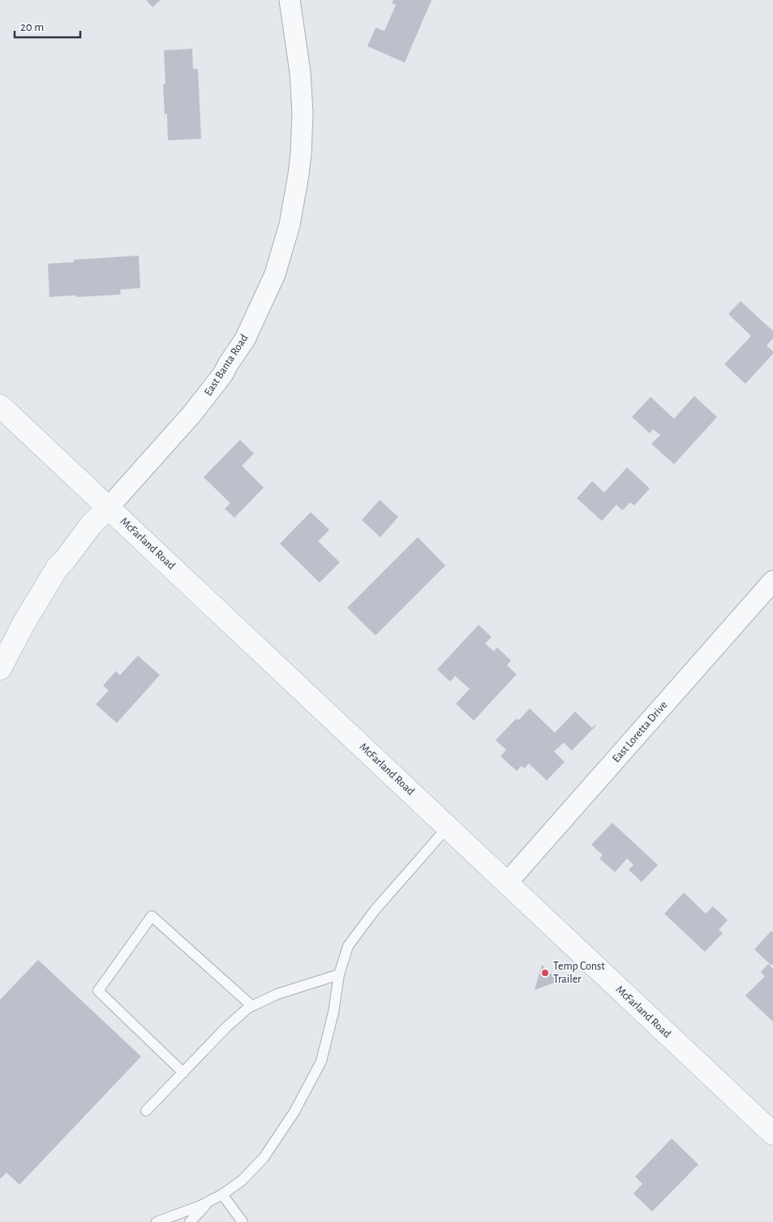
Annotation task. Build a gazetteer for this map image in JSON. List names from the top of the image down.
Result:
{
  "streets": {
    "street": ["East Banta Road", "McFarland Road", "East Loretta Drive"]
  },
  "crossings": [
    ["East Banta Road", "McFarland Road"],
    ["McFarland Road", "East Loretta Drive"]
  ],
  "places": ["Temp Const Trailer"],
  "scale_bar": "20 m"
}
